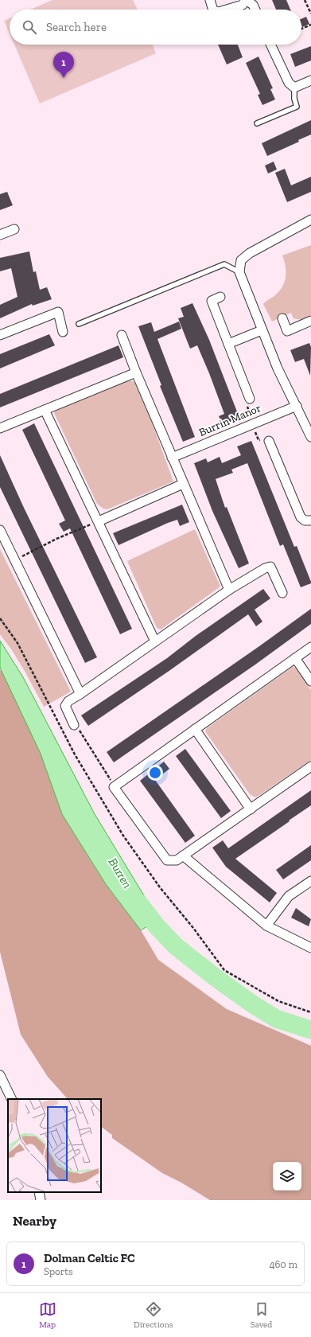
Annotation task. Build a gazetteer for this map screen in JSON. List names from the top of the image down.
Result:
{
  "streets": {
    "street": ["Burrin Manor"]
  },
  "water": ["Burren"],
  "page": {
    "search": "Search here",
    "pins": "1",
    "heading": "Nearby",
    "list": [
      {
        "mark": "1",
        "name": "Dolman Celtic FC",
        "note": "Sports",
        "value": "460 m"
      }
    ],
    "nav": ["Map", "Directions", "Saved"]
  }
}
